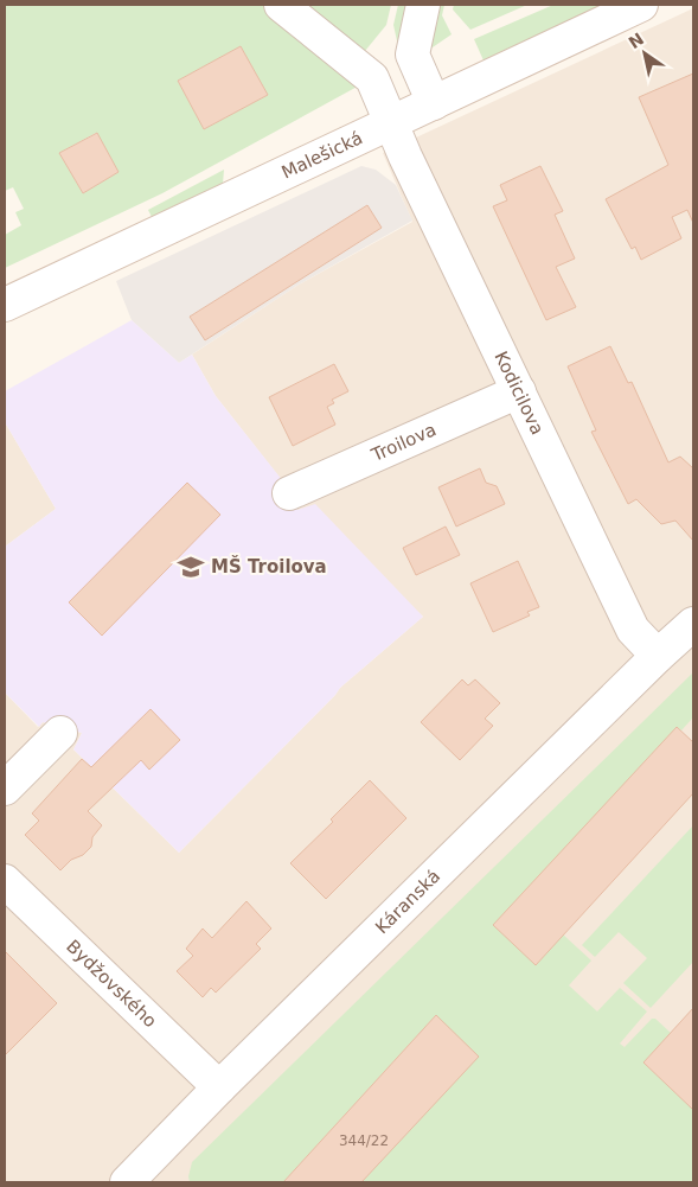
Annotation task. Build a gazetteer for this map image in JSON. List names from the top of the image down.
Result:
{
  "streets": {
    "street": [
      "Malešická",
      "Kodicilova",
      "Troilova",
      "Káranská",
      "Bydžovského"
    ]
  },
  "crossings": [
    ["Malešická", "Kodicilova"],
    ["Kodicilova", "Troilova"],
    ["Kodicilova", "Káranská"],
    ["Káranská", "Bydžovského"]
  ],
  "places": {
    "school or university": ["MŠ Troilova"]
  },
  "house_numbers": ["344/22"],
  "north": "top left"
}
